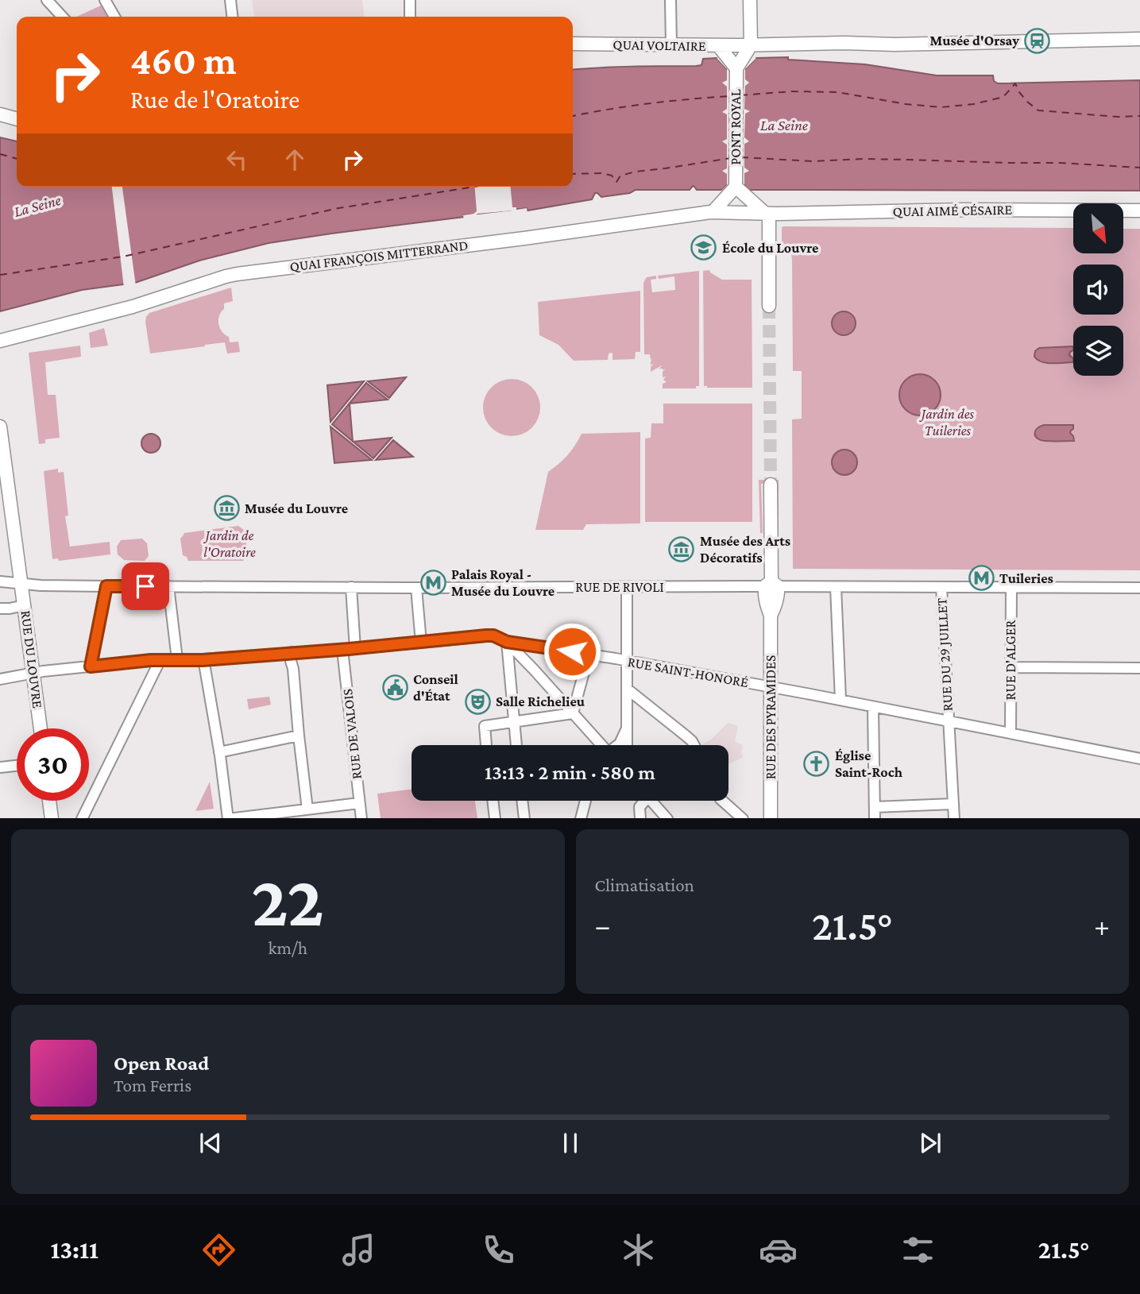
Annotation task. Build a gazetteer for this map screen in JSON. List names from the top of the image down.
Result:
{
  "streets": {
    "main road": [
      "QUAI VOLTAIRE",
      "PONT ROYAL",
      "QUAI AIMÉ CÉSAIRE",
      "QUAI FRANÇOIS MITTERRAND",
      "RUE DU LOUVRE",
      "RUE DES PYRAMIDES"
    ],
    "street": [
      "RUE DE RIVOLI",
      "RUE DU 29 JUILLET",
      "RUE D'ALGER",
      "RUE SAINT-HONORÉ",
      "RUE DE VALOIS"
    ]
  },
  "crossings": [
    ["QUAI AIMÉ CÉSAIRE", "QUAI FRANÇOIS MITTERRAND"],
    ["RUE DE RIVOLI", "RUE DU 29 JUILLET"],
    ["RUE DE RIVOLI", "RUE DU LOUVRE"],
    ["RUE DE RIVOLI", "RUE D'ALGER"],
    ["RUE DE RIVOLI", "RUE DES PYRAMIDES"],
    ["RUE DU 29 JUILLET", "RUE SAINT-HONORÉ"],
    ["RUE DU LOUVRE", "RUE SAINT-HONORÉ"],
    ["RUE D'ALGER", "RUE SAINT-HONORÉ"],
    ["RUE SAINT-HONORÉ", "RUE DES PYRAMIDES"],
    ["RUE SAINT-HONORÉ", "RUE DE VALOIS"]
  ],
  "water": ["La Seine"],
  "parks": ["Jardin des Tuileries", "Jardin de l'Oratoire"],
  "places": {
    "station": ["Musée d'Orsay"],
    "school or university": ["École du Louvre"],
    "museum": ["Musée du Louvre", "Musée des Arts Décoratifs"],
    "metro station": ["Tuileries", "Palais Royal - Musée du Louvre"],
    "public building": ["Conseil d'État"],
    "theatre": ["Salle Richelieu"],
    "church": ["Église Saint-Roch"]
  },
  "north": "bottom right",
  "page": {
    "turn": ["460 m", "Rue de l'Oratoire"],
    "limit": "30",
    "trip": "13:13 · 2 min · 580 m",
    "tile": [
      ["22", "km/h"],
      "Climatisation"
    ],
    "heat": ["−", "21.5°", "+"],
    "song": ["Open Road", "Tom Ferris"],
    "tabs": ["13:11", "21.5°"]
  }
}
